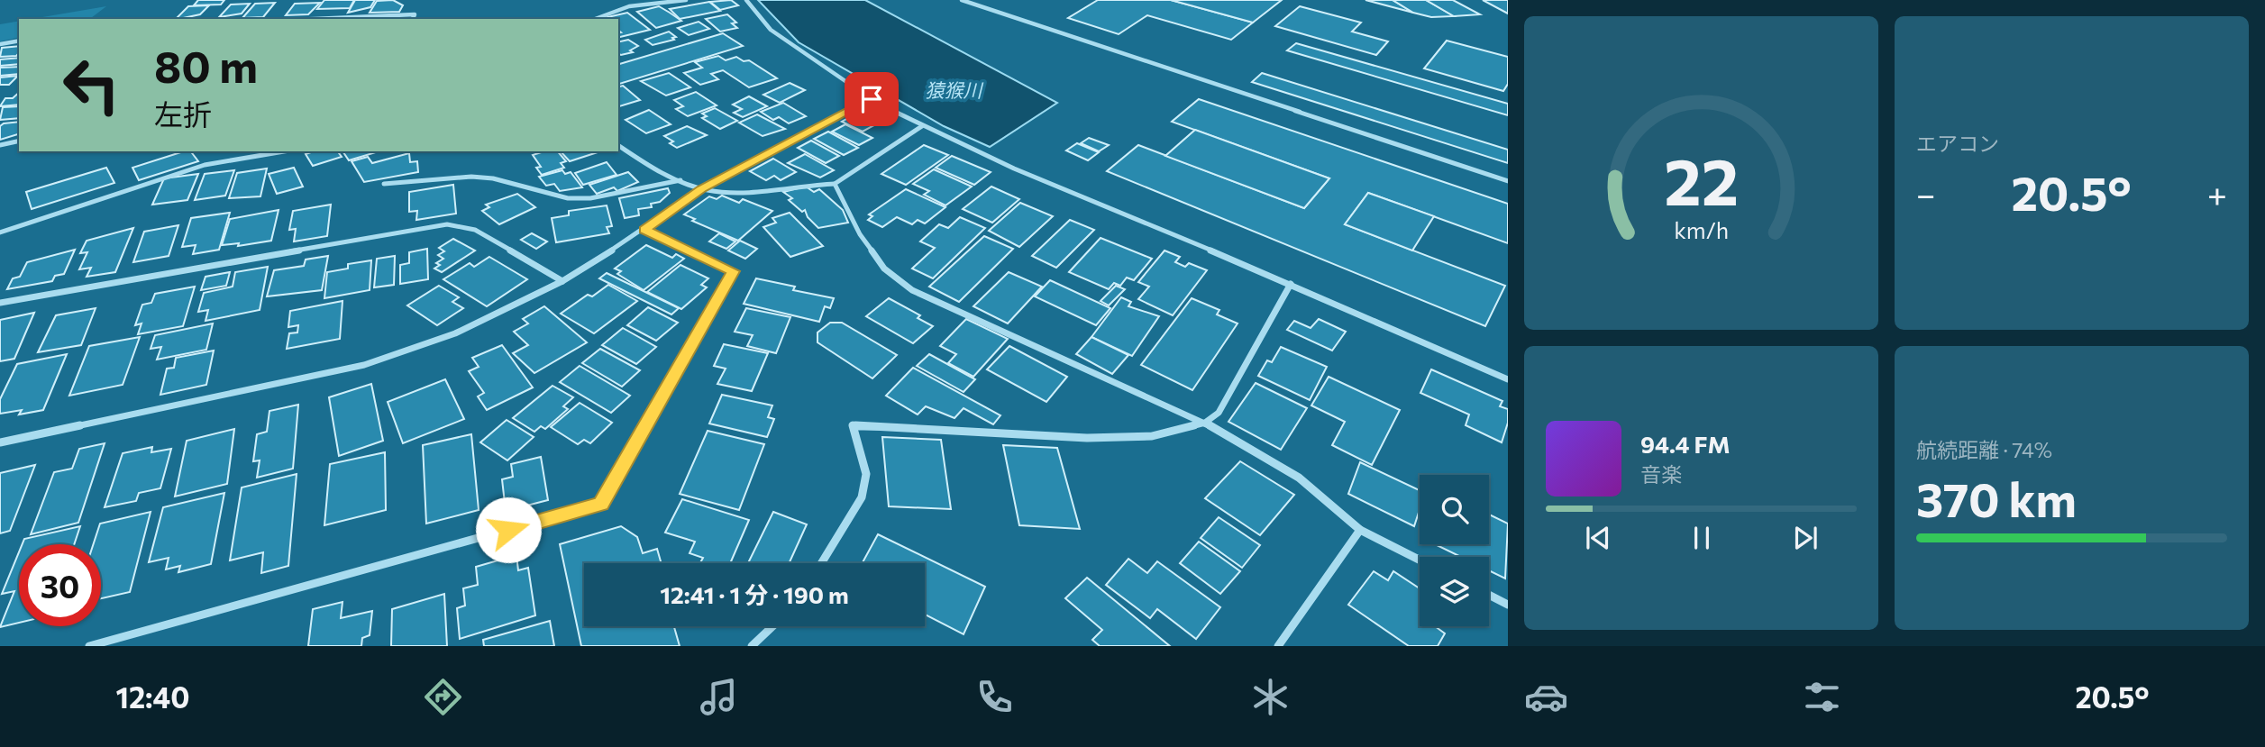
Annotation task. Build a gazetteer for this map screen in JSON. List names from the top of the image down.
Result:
{
  "water": ["猿猴川"],
  "page": {
    "tile": [
      "エアコン",
      ["航続距離 · 74%", "370 km"]
    ],
    "turn": ["80 m", "左折"],
    "heat": ["−", "20.5°", "+"],
    "song": ["94.4 FM", "音楽"],
    "limit": "30",
    "trip": "12:41 · 1 分 · 190 m",
    "tabs": ["12:40", "20.5°"],
    "gauge": ["22", "km/h"]
  }
}
